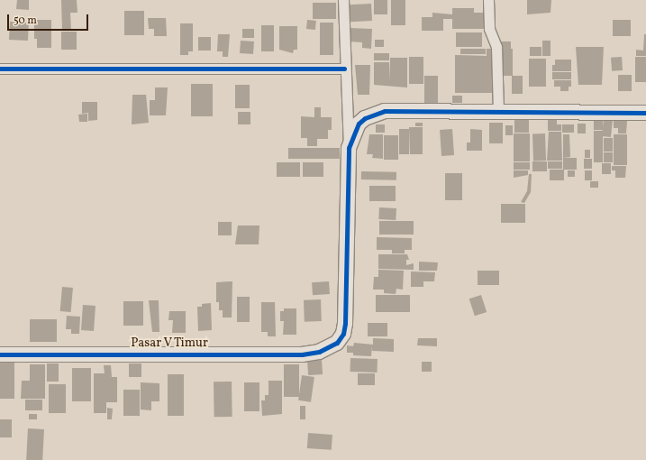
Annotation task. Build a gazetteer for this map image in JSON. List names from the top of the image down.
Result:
{
  "streets": {
    "street": ["Pasar V Timur"]
  },
  "scale_bar": "50 m"
}
